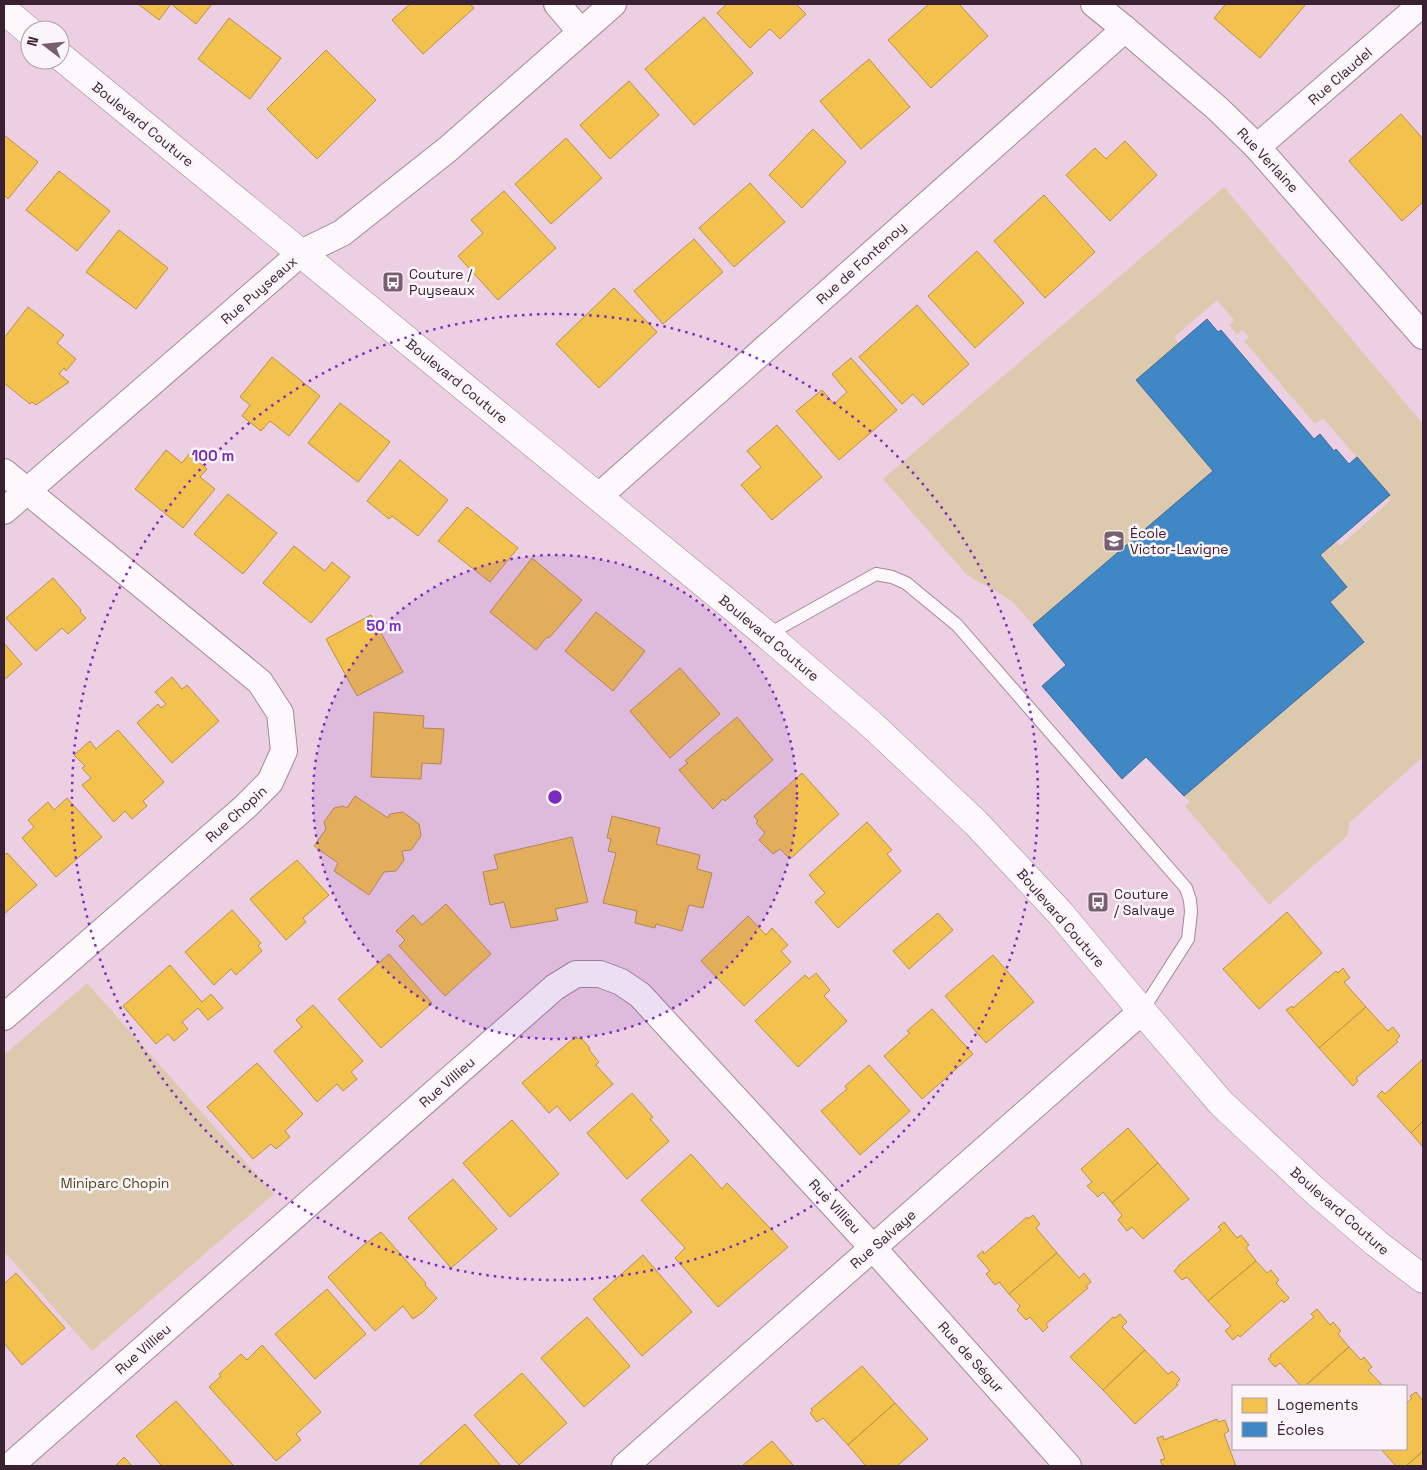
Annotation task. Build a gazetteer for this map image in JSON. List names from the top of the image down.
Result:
{
  "streets": {
    "street": [
      "Rue Claudel",
      "Boulevard Couture",
      "Rue Verlaine",
      "Rue de Fontenoy",
      "Rue Puyseaux",
      "Rue Chopin",
      "Rue Villieu",
      "Rue Salvaye",
      "Rue de Ségur"
    ]
  },
  "crossings": [
    ["Rue Claudel", "Rue Verlaine"],
    ["Boulevard Couture", "Rue de Fontenoy"],
    ["Boulevard Couture", "Rue Puyseaux"],
    ["Boulevard Couture", "Rue Salvaye"],
    ["Rue Verlaine", "Rue de Fontenoy"],
    ["Rue Puyseaux", "Rue Chopin"],
    ["Rue Villieu", "Rue Salvaye"],
    ["Rue Villieu", "Rue de Ségur"],
    ["Rue Salvaye", "Rue de Ségur"]
  ],
  "parks": ["Miniparc Chopin"],
  "places": {
    "bus stop": ["Couture / Puyseaux", "Couture / Salvaye"],
    "school or university": ["École Victor-Lavigne"]
  },
  "legend": ["Logements", "Écoles"],
  "north": "left",
  "rings": ["100 m", "50 m"]
}
